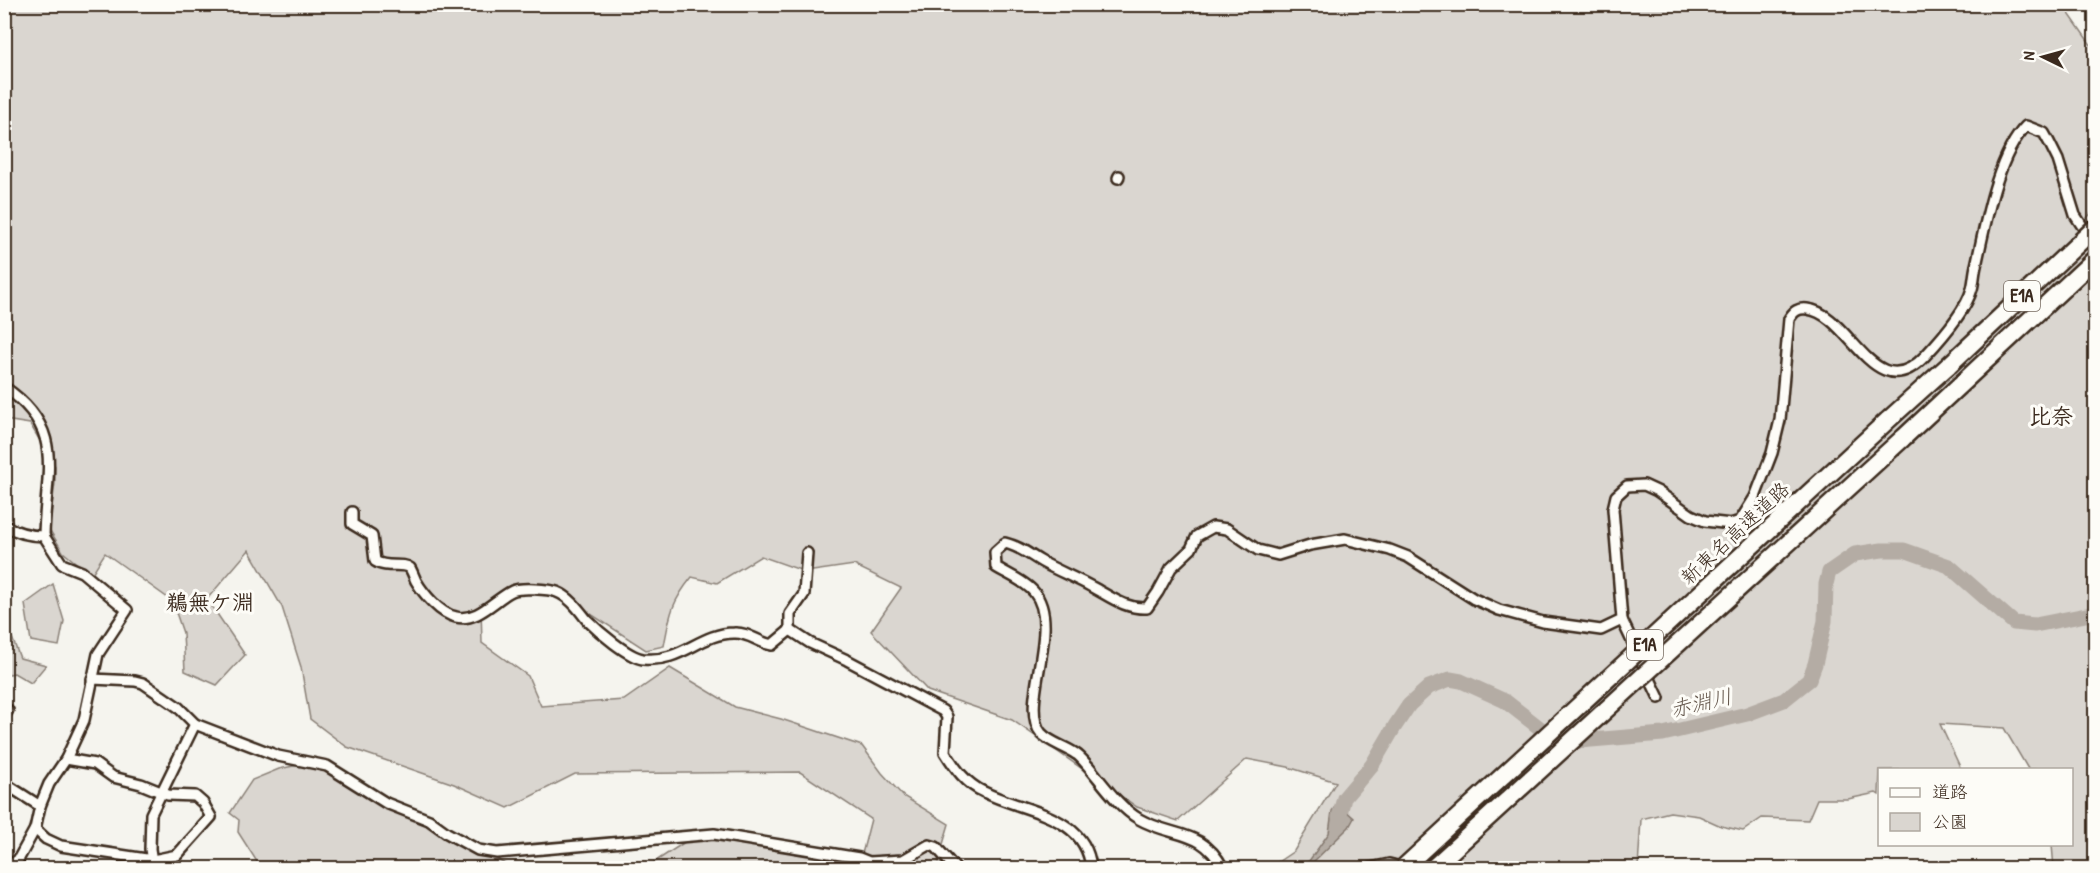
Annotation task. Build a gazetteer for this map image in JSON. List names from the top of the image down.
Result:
{
  "streets": {
    "highway": ["E1A", "新東名高速道路"]
  },
  "districts": ["比奈", "鵜無ケ淵"],
  "water": ["赤淵川"],
  "legend": ["道路", "公園"],
  "north": "left"
}
